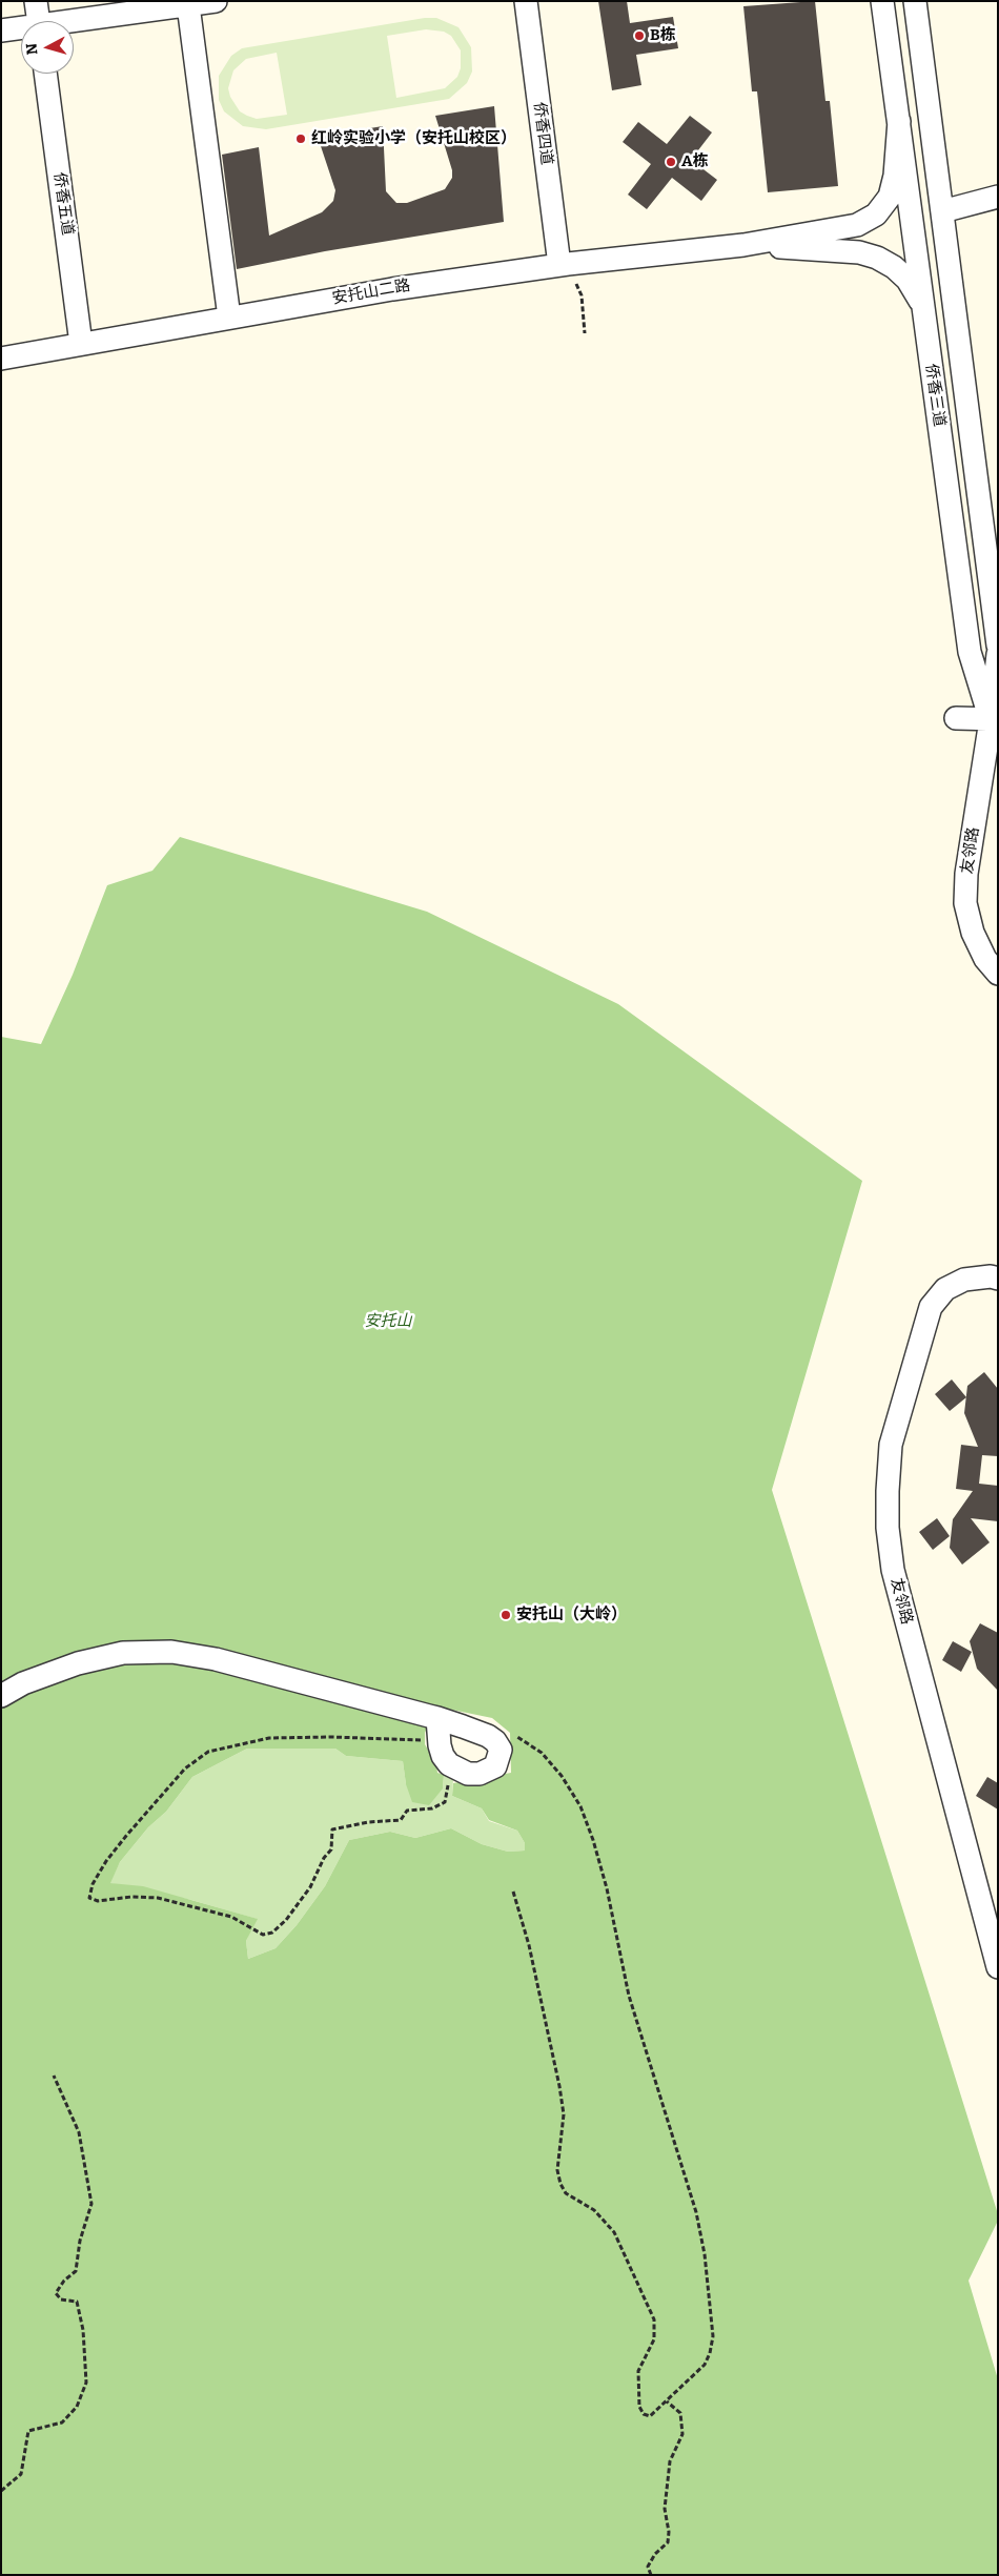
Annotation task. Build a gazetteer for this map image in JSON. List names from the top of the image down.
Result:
{
  "streets": {
    "street": [
      "侨香四道",
      "侨香五道",
      "安托山二路",
      "侨香三道",
      "友邻路"
    ]
  },
  "crossings": [
    ["侨香四道", "安托山二路"],
    ["侨香五道", "安托山二路"],
    ["侨香三道", "友邻路"]
  ],
  "parks": ["安托山"],
  "places": [
    "B栋",
    "红岭实验小学（安托山校区）",
    "A栋",
    "安托山（大岭）"
  ],
  "north": "left"
}
